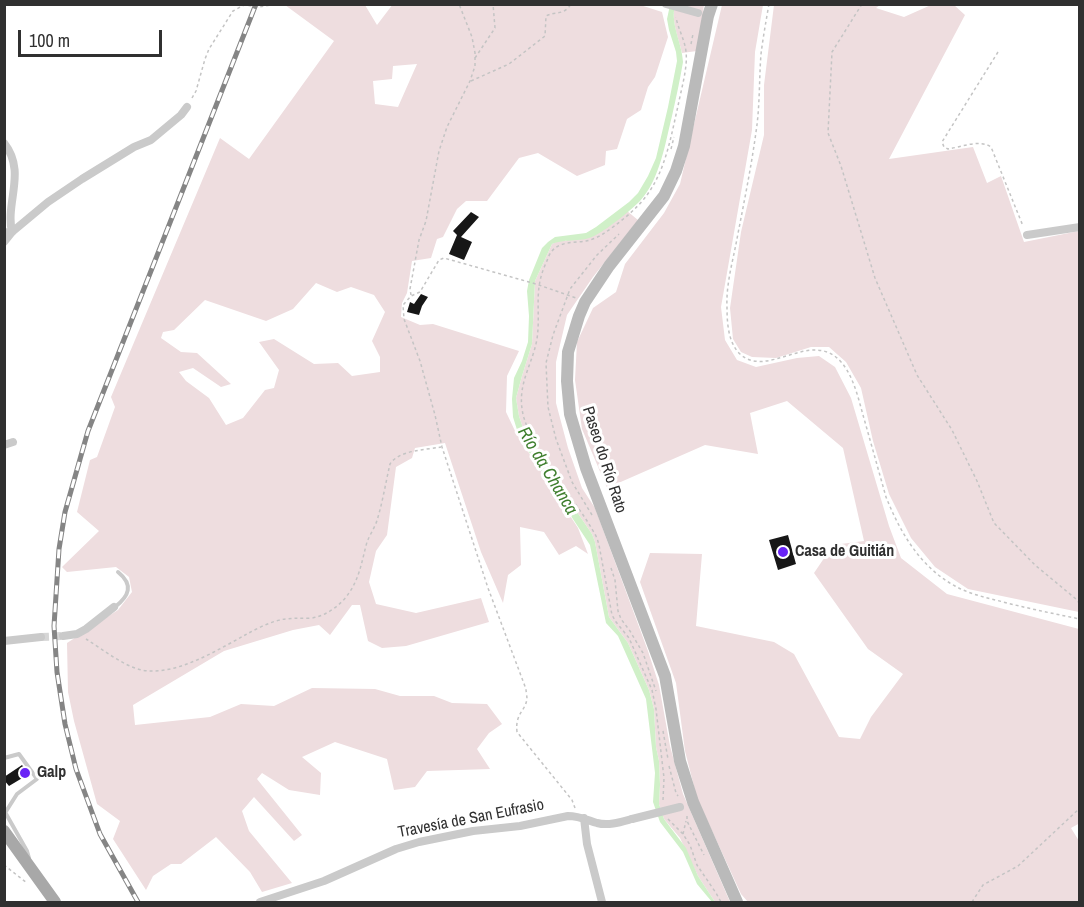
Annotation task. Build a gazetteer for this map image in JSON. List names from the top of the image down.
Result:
{
  "streets": {
    "street": ["Paseo do Río Rato", "Travesía de San Eufrasio"]
  },
  "crossings": [
    ["Paseo do Río Rato", "Travesía de San Eufrasio"]
  ],
  "water": ["Río da Chanca"],
  "places": ["Casa de Guitián", "Galp"],
  "scale_bar": "100 m"
}
